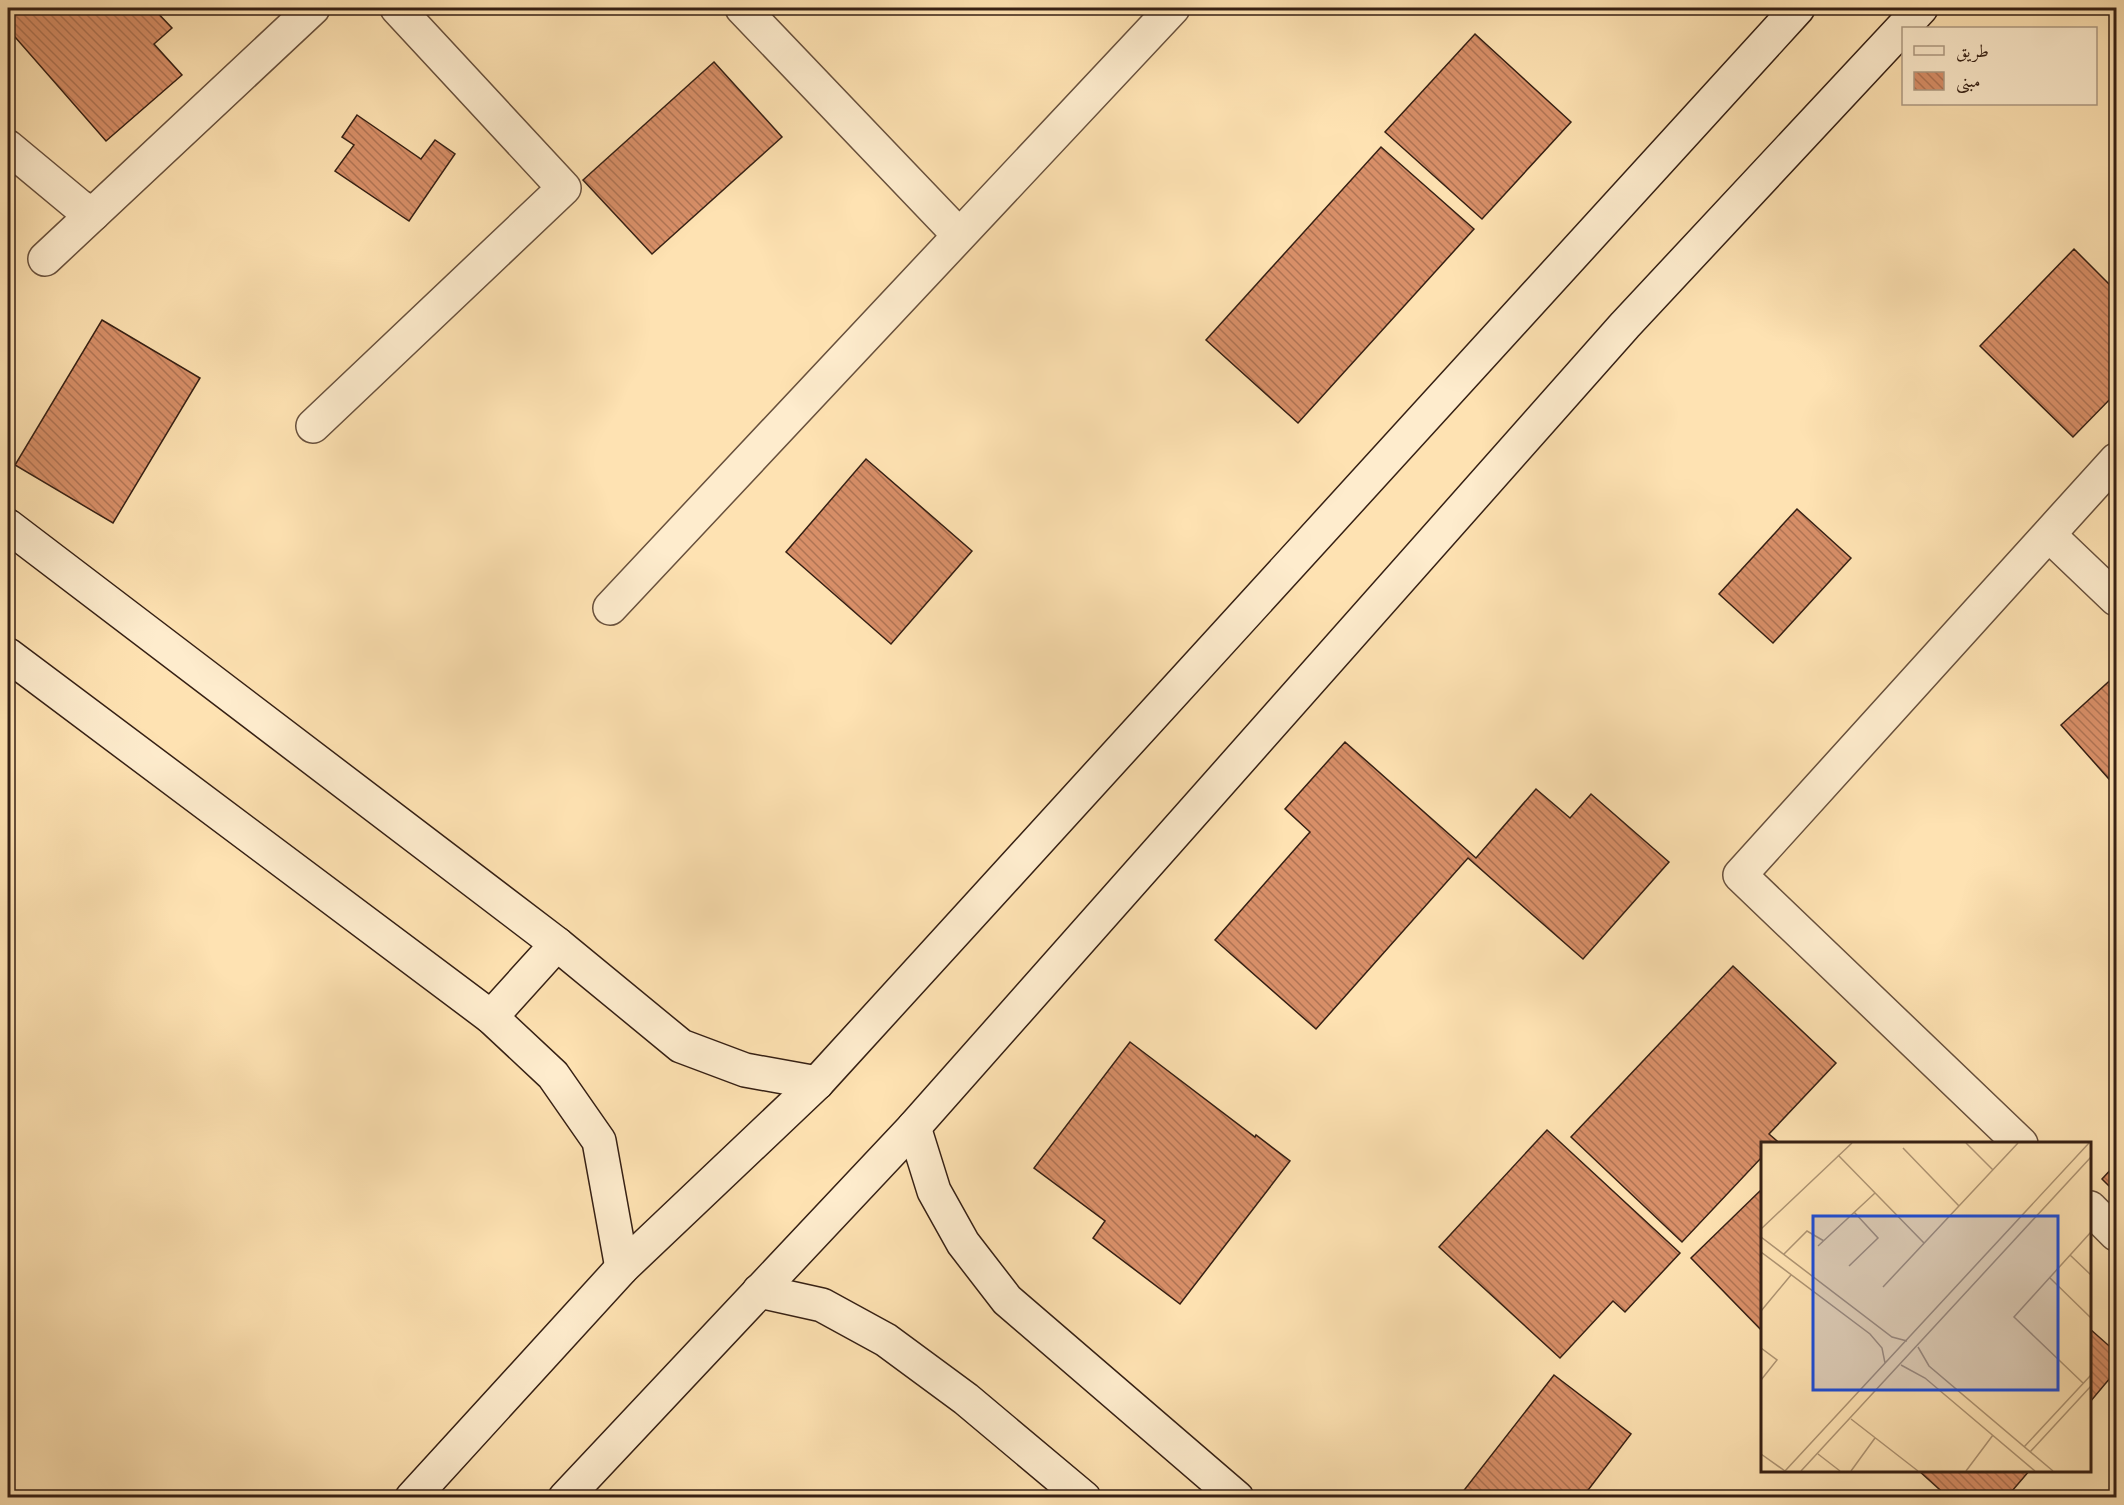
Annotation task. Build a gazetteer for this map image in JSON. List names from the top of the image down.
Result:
{
  "legend": ["طريق", "مبنى"]
}
